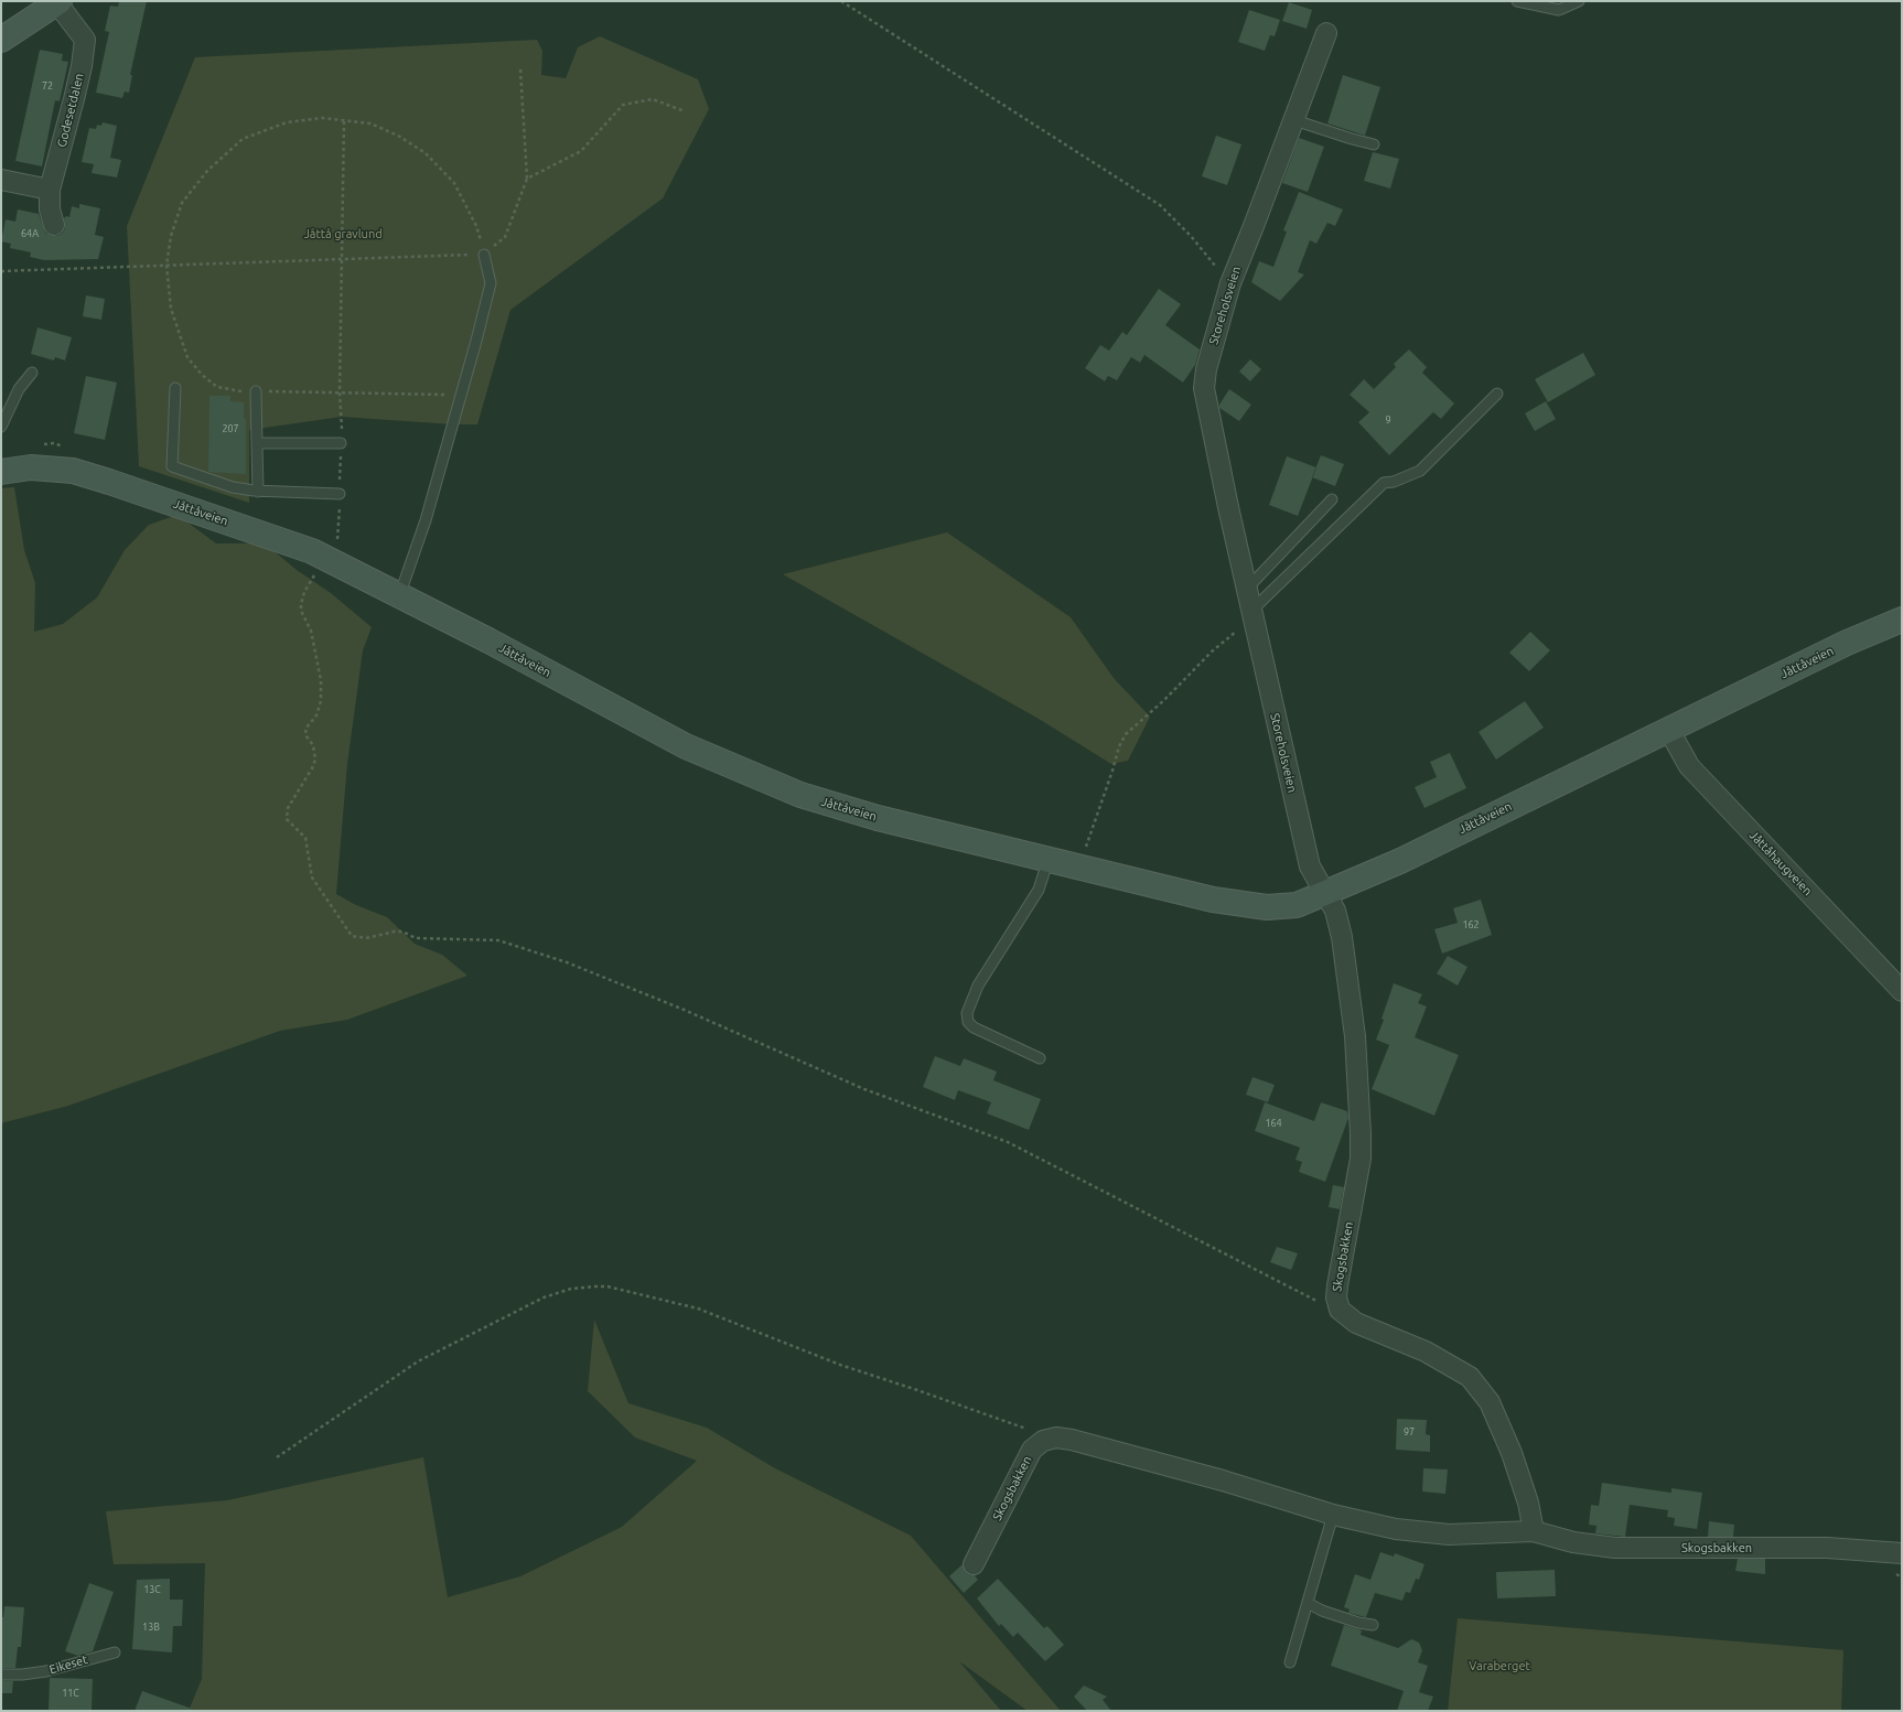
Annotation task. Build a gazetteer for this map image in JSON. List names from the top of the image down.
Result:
{
  "streets": {
    "main road": ["Godesetdalen", "Jåttåveien"],
    "street": ["Storeholsveien", "Jåttåhaugveien", "Skogsbakken"],
    "lane": ["Eikeset"]
  },
  "crossings": [
    ["Storeholsveien", "Jåttåveien"],
    ["Storeholsveien", "Skogsbakken"],
    ["Jåttåveien", "Jåttåhaugveien"],
    ["Jåttåveien", "Skogsbakken"]
  ],
  "parks": ["Jåttå gravlund", "Varaberget"],
  "house_numbers": [
    "72",
    "64A",
    "9",
    "207",
    "162",
    "164",
    "97",
    "13C",
    "13B",
    "11C"
  ]
}
